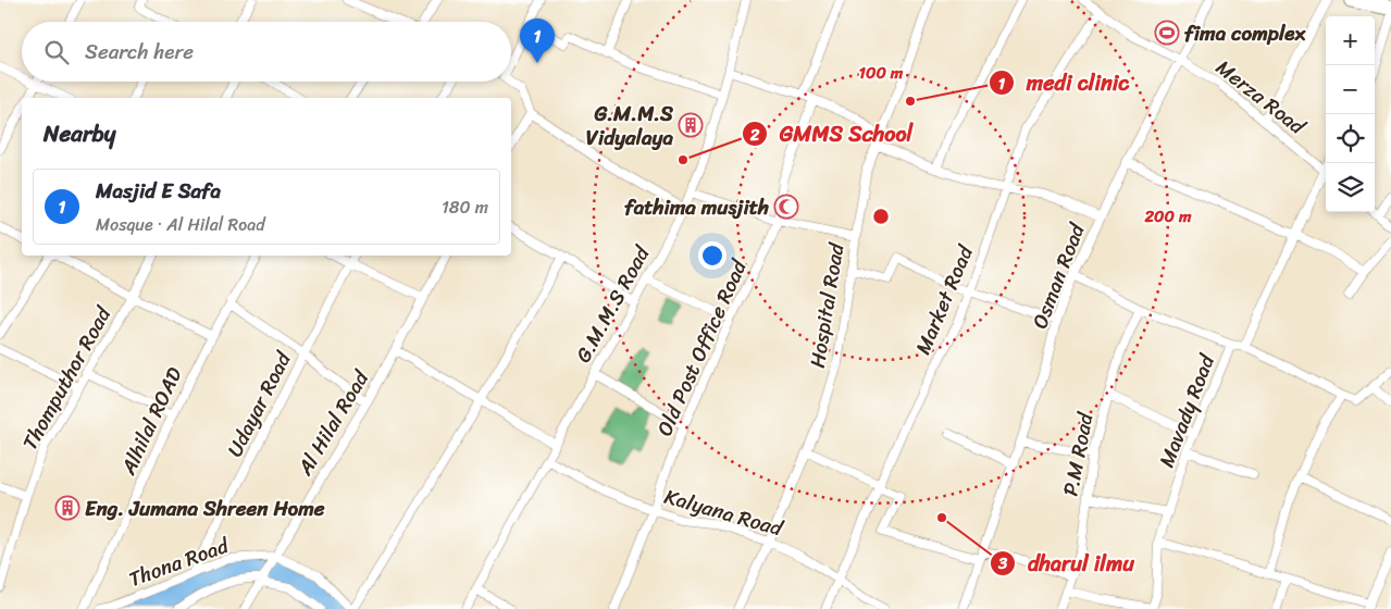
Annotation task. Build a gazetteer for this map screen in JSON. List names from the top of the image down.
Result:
{
  "streets": {
    "street": [
      "Merza Road",
      "Osman Road",
      "Market Road",
      "G.M.M.S Road",
      "Hospital Road",
      "Old Post Office Road",
      "Thomputhor Road",
      "Udayar Road",
      "Mavady Road",
      "Alhilal ROAD",
      "Al Hilal Road",
      "P.M Road",
      "Kalyana Road",
      "Thona Road"
    ]
  },
  "crossings": [
    ["Merza Road", "Osman Road"],
    ["Merza Road", "Market Road"],
    ["Market Road", "Kalyana Road"],
    ["G.M.M.S Road", "Kalyana Road"],
    ["Hospital Road", "Kalyana Road"],
    ["Old Post Office Road", "Kalyana Road"],
    ["Udayar Road", "Thona Road"],
    ["Al Hilal Road", "Thona Road"]
  ],
  "places": {
    "sports": ["fima complex"],
    "other": ["medi clinic", "GMMS School", "dharul ilmu"],
    "building": ["G.M.M.S Vidyalaya", "Eng. Jumana Shreen Home"],
    "mosque": ["fathima musjith"]
  },
  "page": {
    "map_buttons": ["+", "−"],
    "pins": "1",
    "search": "Search here",
    "heading": "Nearby",
    "list": [
      {
        "mark": "1",
        "name": "Masjid E Safa",
        "note": "Mosque · Al Hilal Road",
        "value": "180 m"
      }
    ]
  },
  "rings": ["100 m", "200 m"]
}
